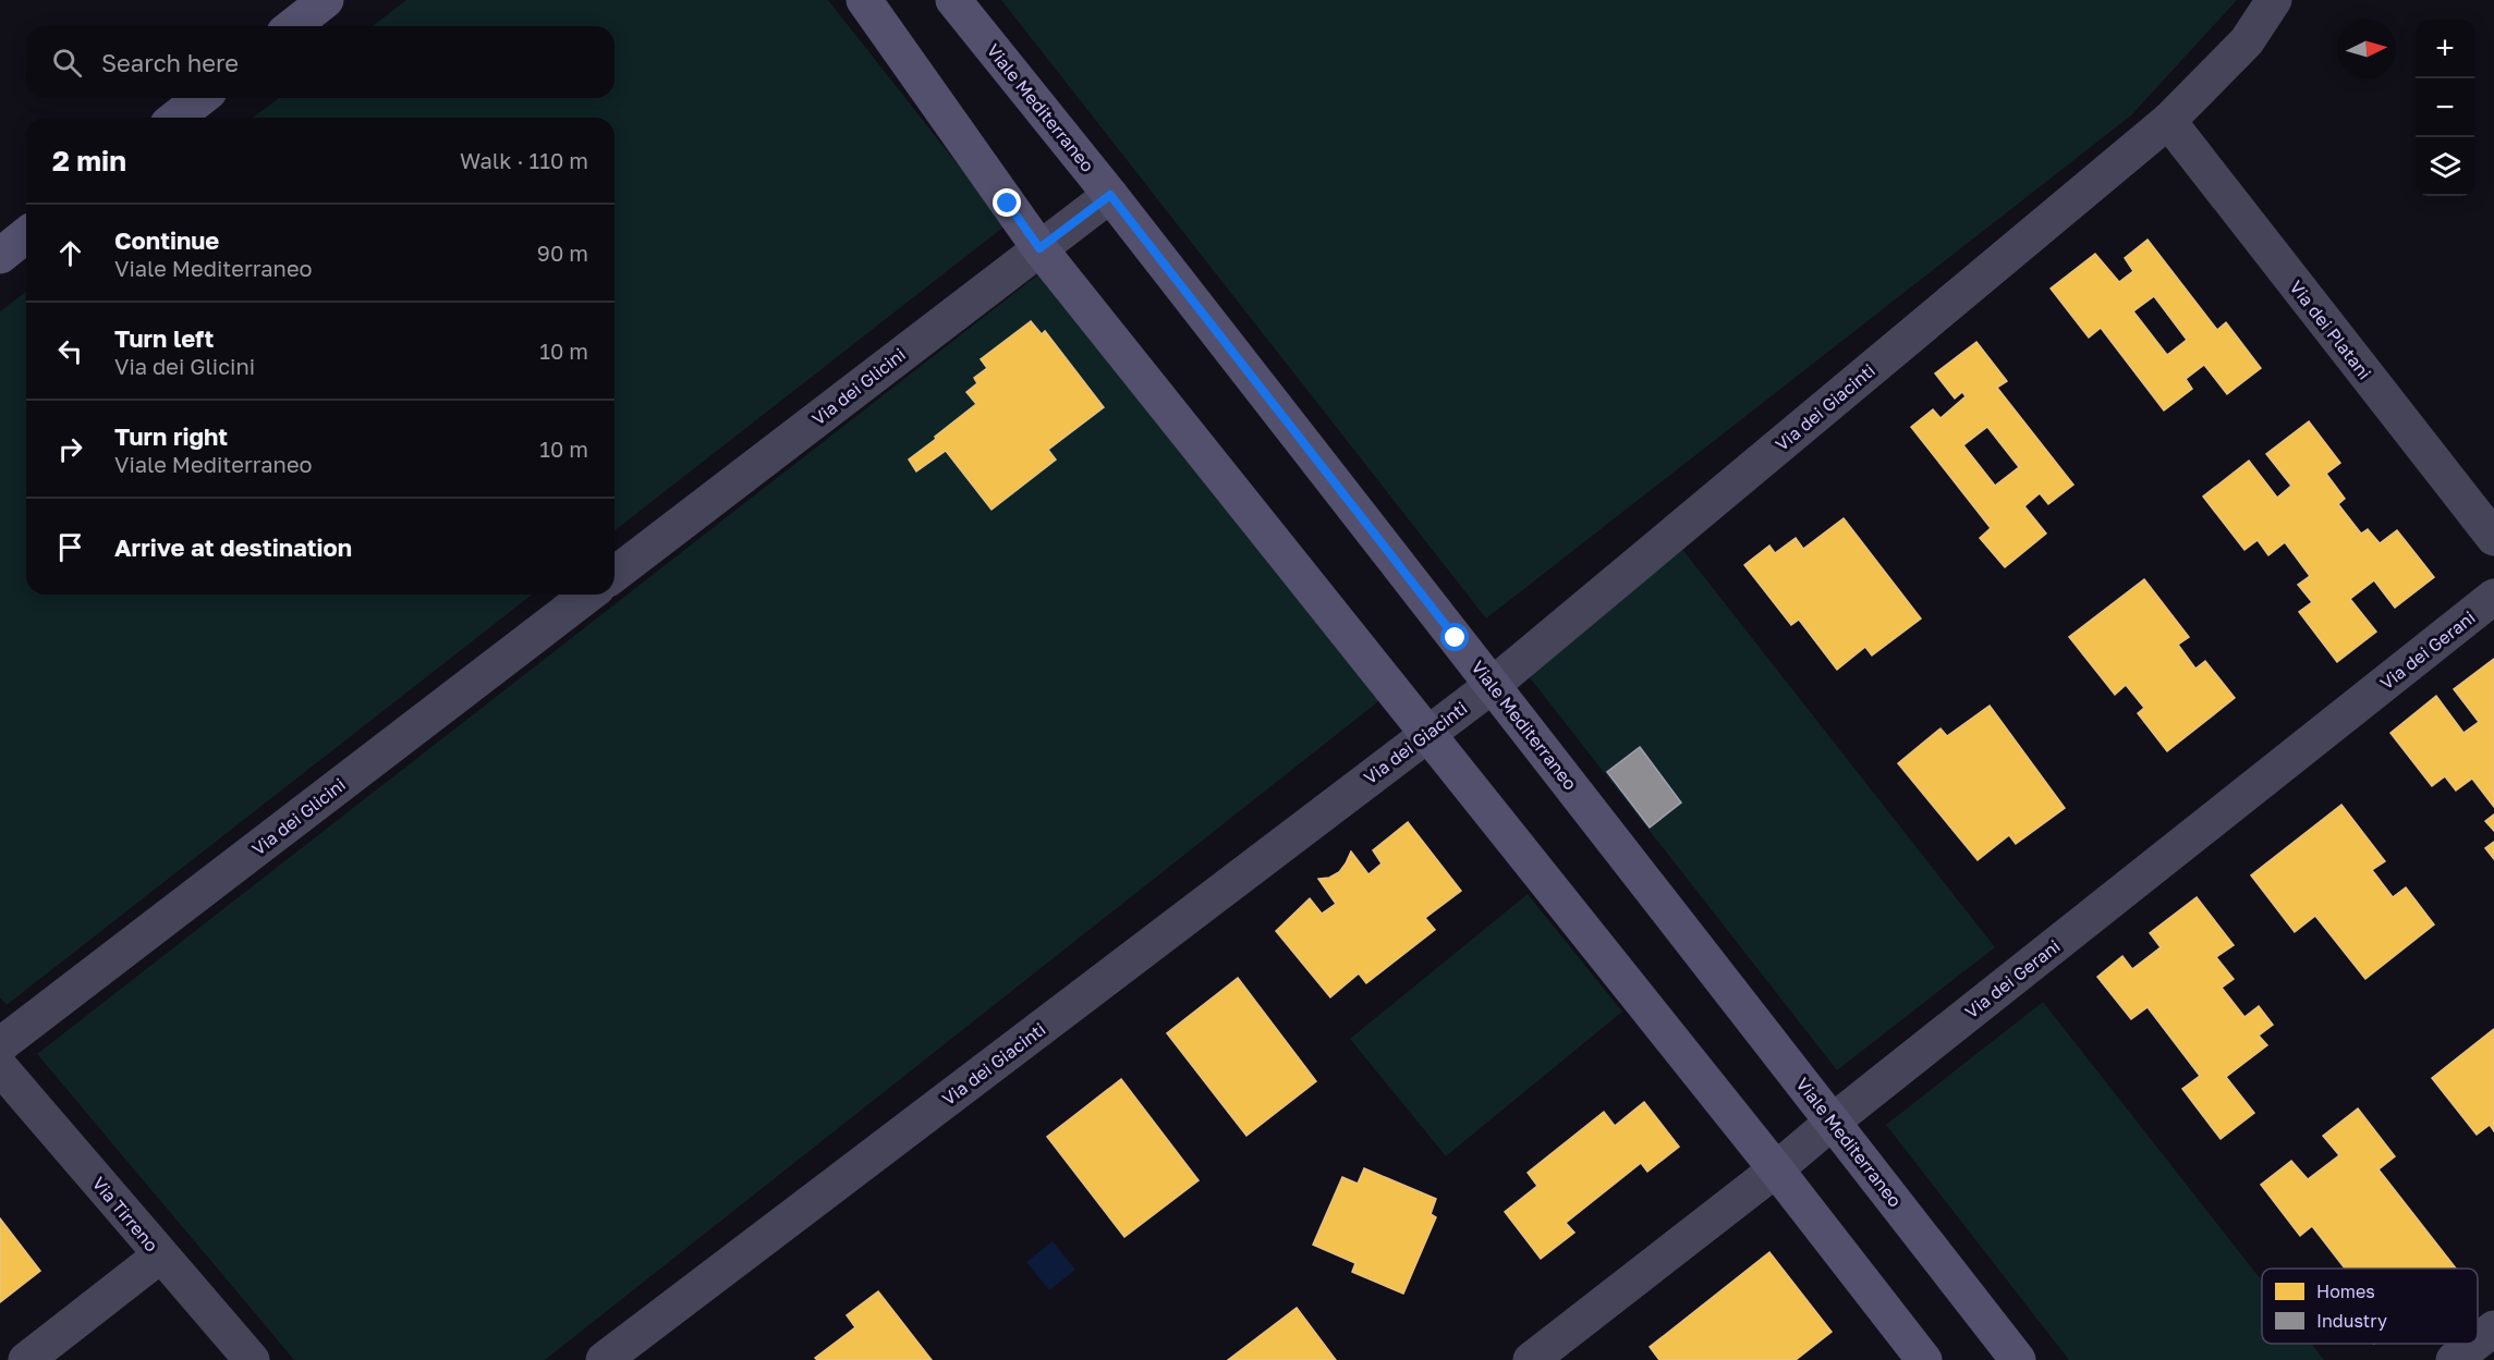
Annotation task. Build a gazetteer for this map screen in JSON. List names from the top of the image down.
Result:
{
  "streets": {
    "street": [
      "Viale Mediterraneo",
      "Via dei Platani",
      "Via dei Glicini",
      "Via dei Giacinti",
      "Via dei Gerani",
      "Via Tirreno"
    ]
  },
  "crossings": [
    ["Viale Mediterraneo", "Via dei Glicini"],
    ["Viale Mediterraneo", "Via dei Giacinti"],
    ["Viale Mediterraneo", "Via dei Gerani"],
    ["Via dei Platani", "Via dei Giacinti"]
  ],
  "legend": ["Homes", "Industry"],
  "north": "right",
  "page": {
    "map_buttons": ["+", "−"],
    "search": "Search here",
    "heading": ["2 min", "Walk · 110 m"],
    "list": [
      ["Continue", "Viale Mediterraneo", "90 m"],
      ["Turn left", "Via dei Glicini", "10 m"],
      ["Turn right", "Viale Mediterraneo", "10 m"],
      "Arrive at destination"
    ]
  }
}
